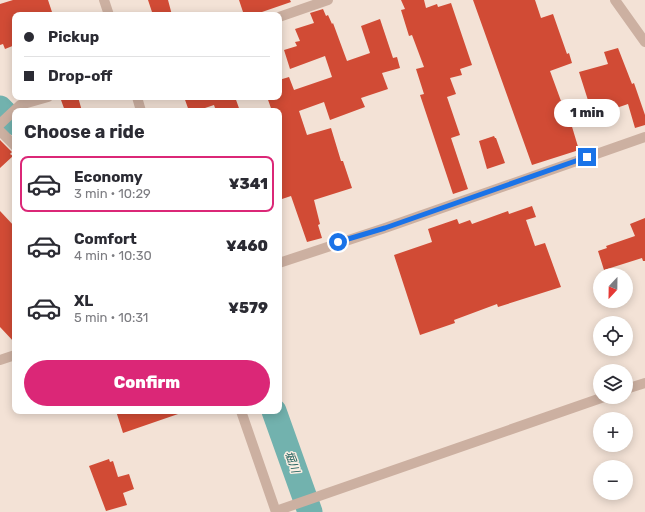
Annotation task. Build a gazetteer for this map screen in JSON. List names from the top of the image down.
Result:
{
  "water": ["堀川"],
  "north": "bottom",
  "page": {
    "banner": ["Pickup", "Drop-off"],
    "bubble": "1 min",
    "heading": "Choose a ride",
    "list": [
      {
        "name": "Economy",
        "note": "3 min · 10:29",
        "value": "¥341"
      },
      {
        "name": "Comfort",
        "note": "4 min · 10:30",
        "value": "¥460"
      },
      {
        "name": "XL",
        "note": "5 min · 10:31",
        "value": "¥579"
      }
    ],
    "map_buttons": ["+", "−"],
    "buttons": "Confirm"
  }
}
